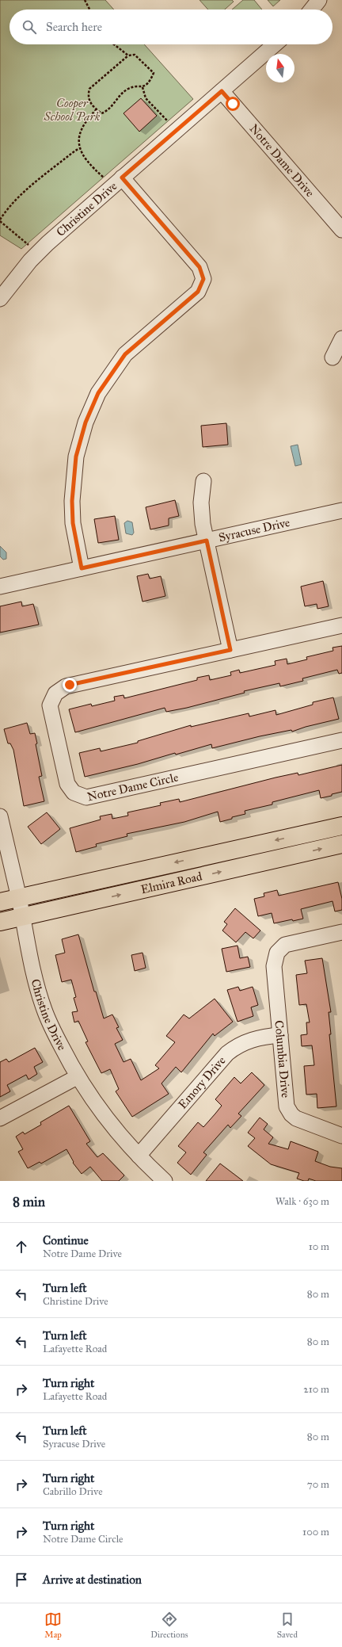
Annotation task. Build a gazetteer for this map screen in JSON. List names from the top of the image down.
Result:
{
  "streets": {
    "main road": ["Elmira Road"],
    "street": [
      "Notre Dame Drive",
      "Christine Drive",
      "Syracuse Drive",
      "Notre Dame Circle",
      "Columbia Drive",
      "Emory Drive"
    ]
  },
  "crossings": [
    ["Notre Dame Drive", "Christine Drive"],
    ["Christine Drive", "Elmira Road"],
    ["Christine Drive", "Emory Drive"],
    ["Columbia Drive", "Emory Drive"]
  ],
  "parks": ["Cooper School Park"],
  "north": "top",
  "page": {
    "search": "Search here",
    "heading": ["8 min", "Walk · 630 m"],
    "list": [
      ["Continue", "Notre Dame Drive", "10 m"],
      ["Turn left", "Christine Drive", "80 m"],
      ["Turn left", "Lafayette Road", "80 m"],
      ["Turn right", "Lafayette Road", "210 m"],
      ["Turn left", "Syracuse Drive", "80 m"],
      ["Turn right", "Cabrillo Drive", "70 m"],
      ["Turn right", "Notre Dame Circle", "100 m"],
      "Arrive at destination"
    ],
    "nav": ["Map", "Directions", "Saved"]
  }
}
